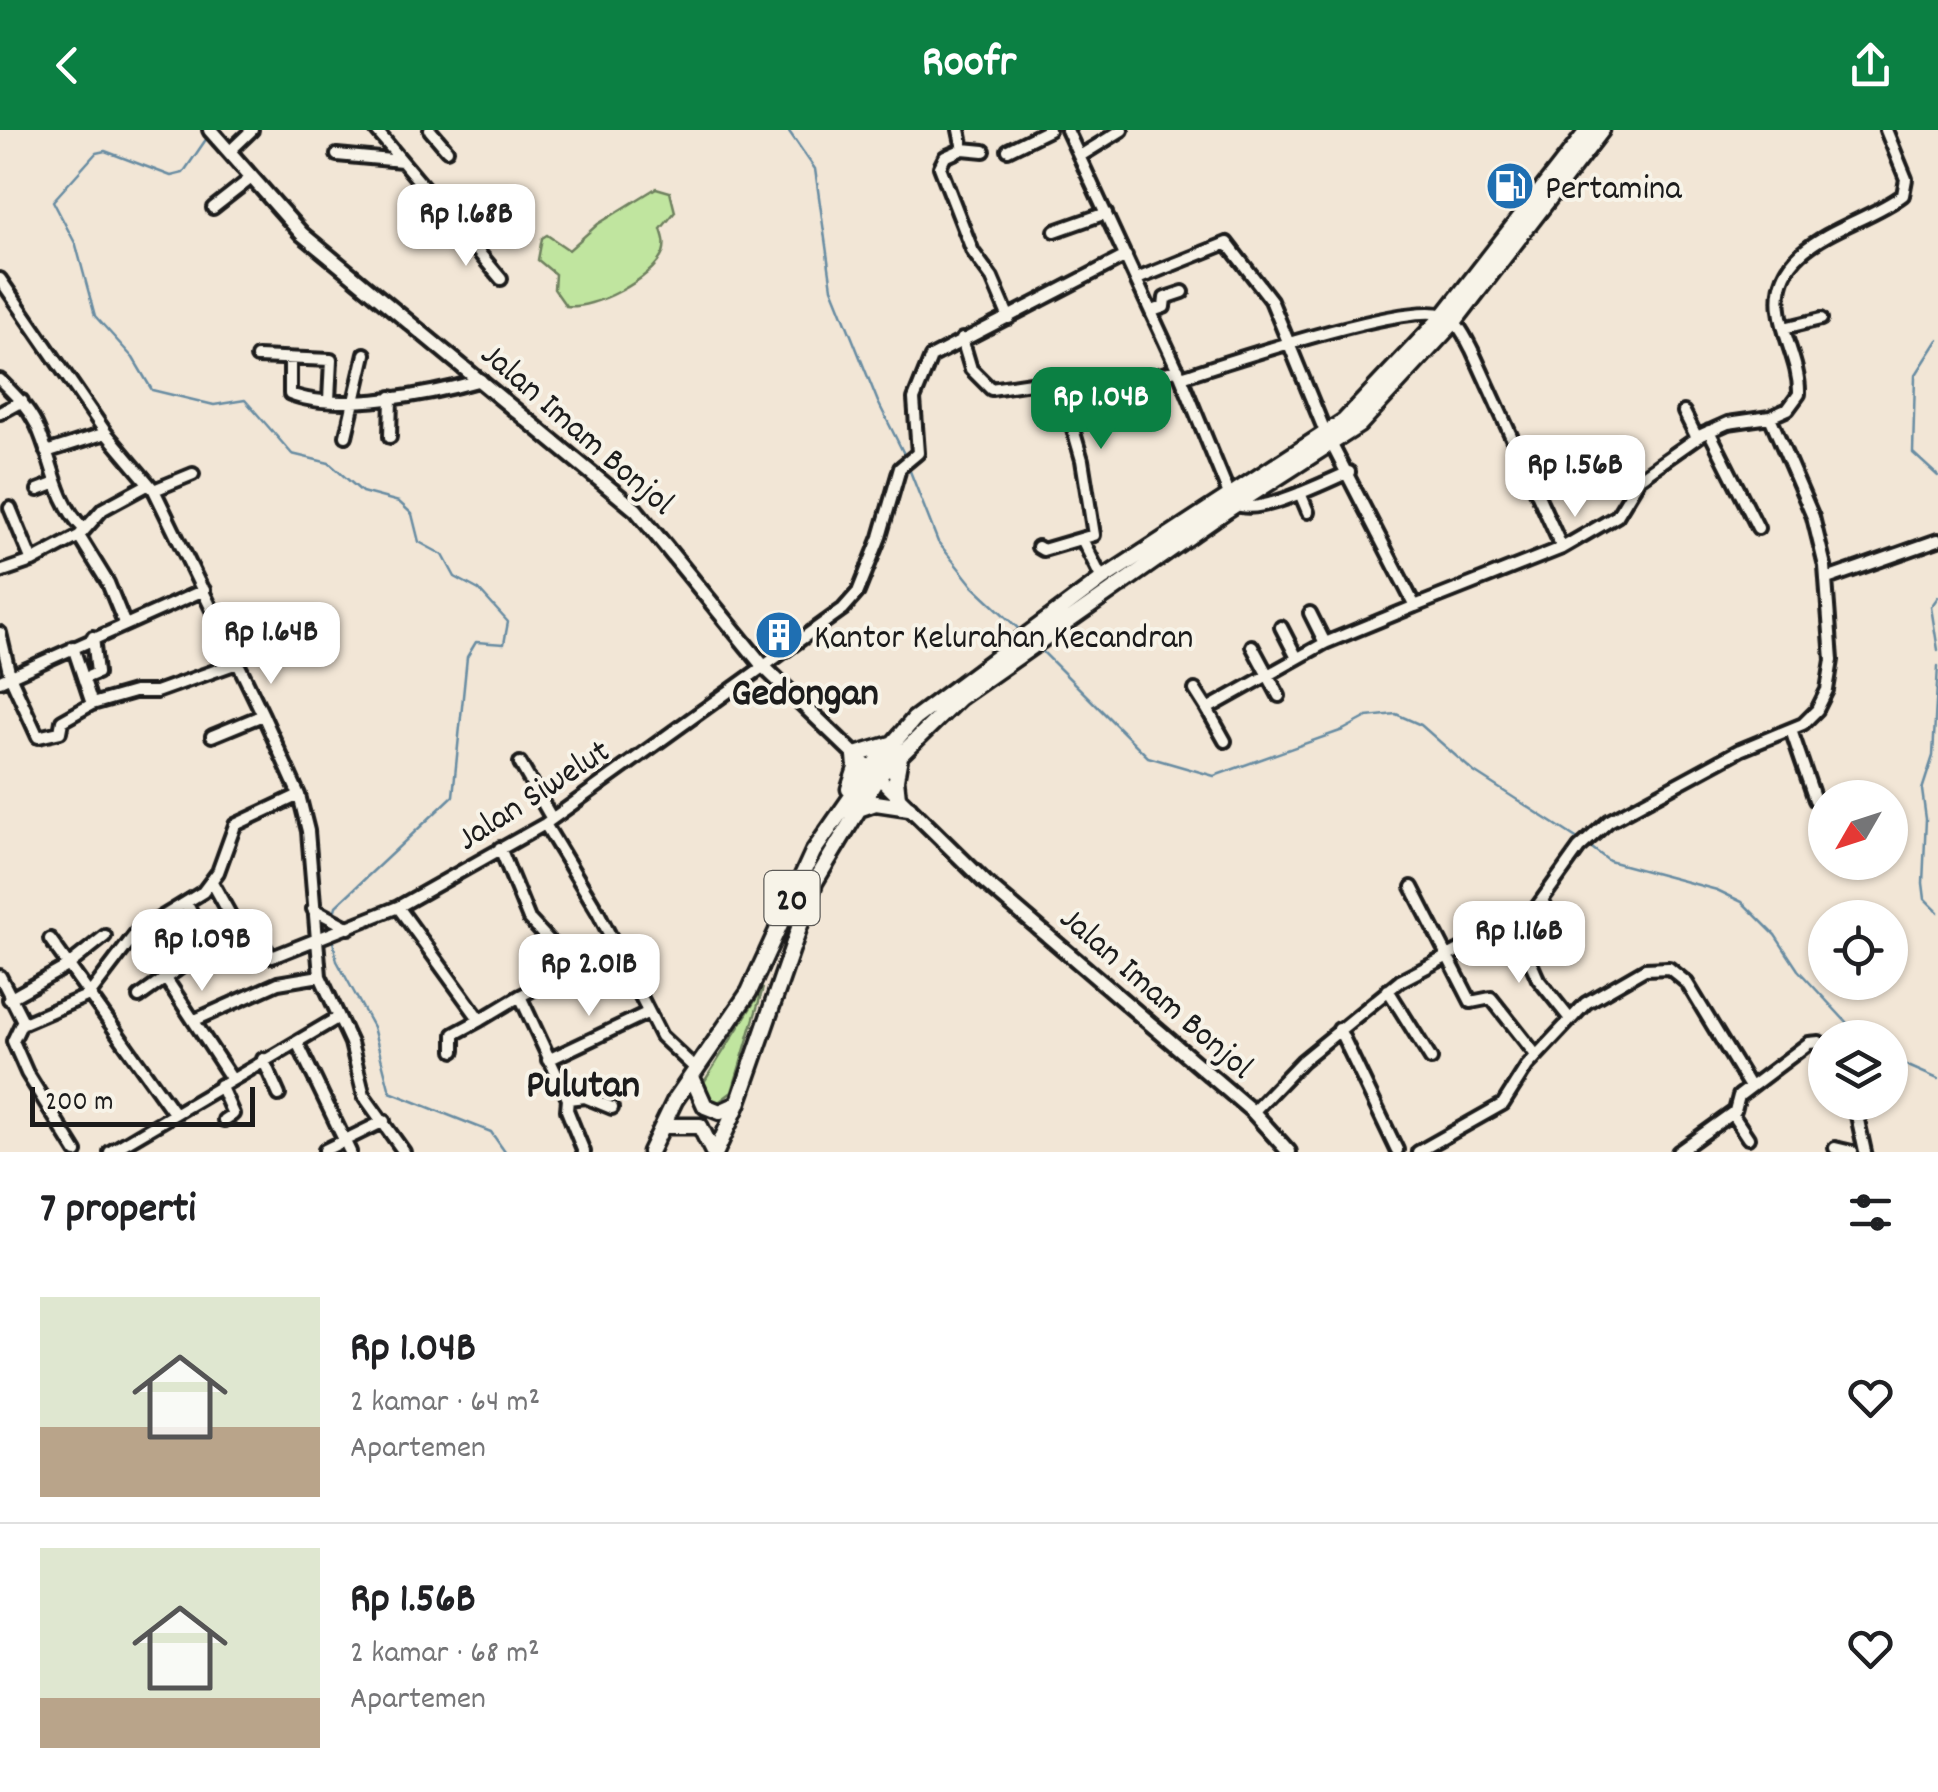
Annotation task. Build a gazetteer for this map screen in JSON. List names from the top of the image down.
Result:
{
  "streets": {
    "highway": ["20"],
    "main road": ["Jalan Imam Bonjol"],
    "street": ["Jalan Siwelut"]
  },
  "crossings": [
    ["Jalan Imam Bonjol", "Jalan Siwelut"],
    ["Jalan Imam Bonjol", "20"]
  ],
  "districts": ["Gedongan", "Pulutan"],
  "places": {
    "fuel station": ["Pertamina"],
    "building": ["Kantor Kelurahan Kecandran"]
  },
  "scale_bar": "200 m",
  "north": "bottom left",
  "page": {
    "header": "Roofr",
    "price": [
      "Rp 1.68B",
      "Rp 1.04B",
      "Rp 1.56B",
      "Rp 1.64B",
      "Rp 1.16B",
      "Rp 1.09B",
      "Rp 2.01B"
    ],
    "scale": "200 m",
    "heading": "7 properti",
    "list": [
      {
        "name": "Rp 1.04B",
        "note": "2 kamar · 64 m² · Apartemen"
      },
      {
        "name": "Rp 1.56B",
        "note": "2 kamar · 68 m² · Apartemen"
      }
    ]
  }
}
